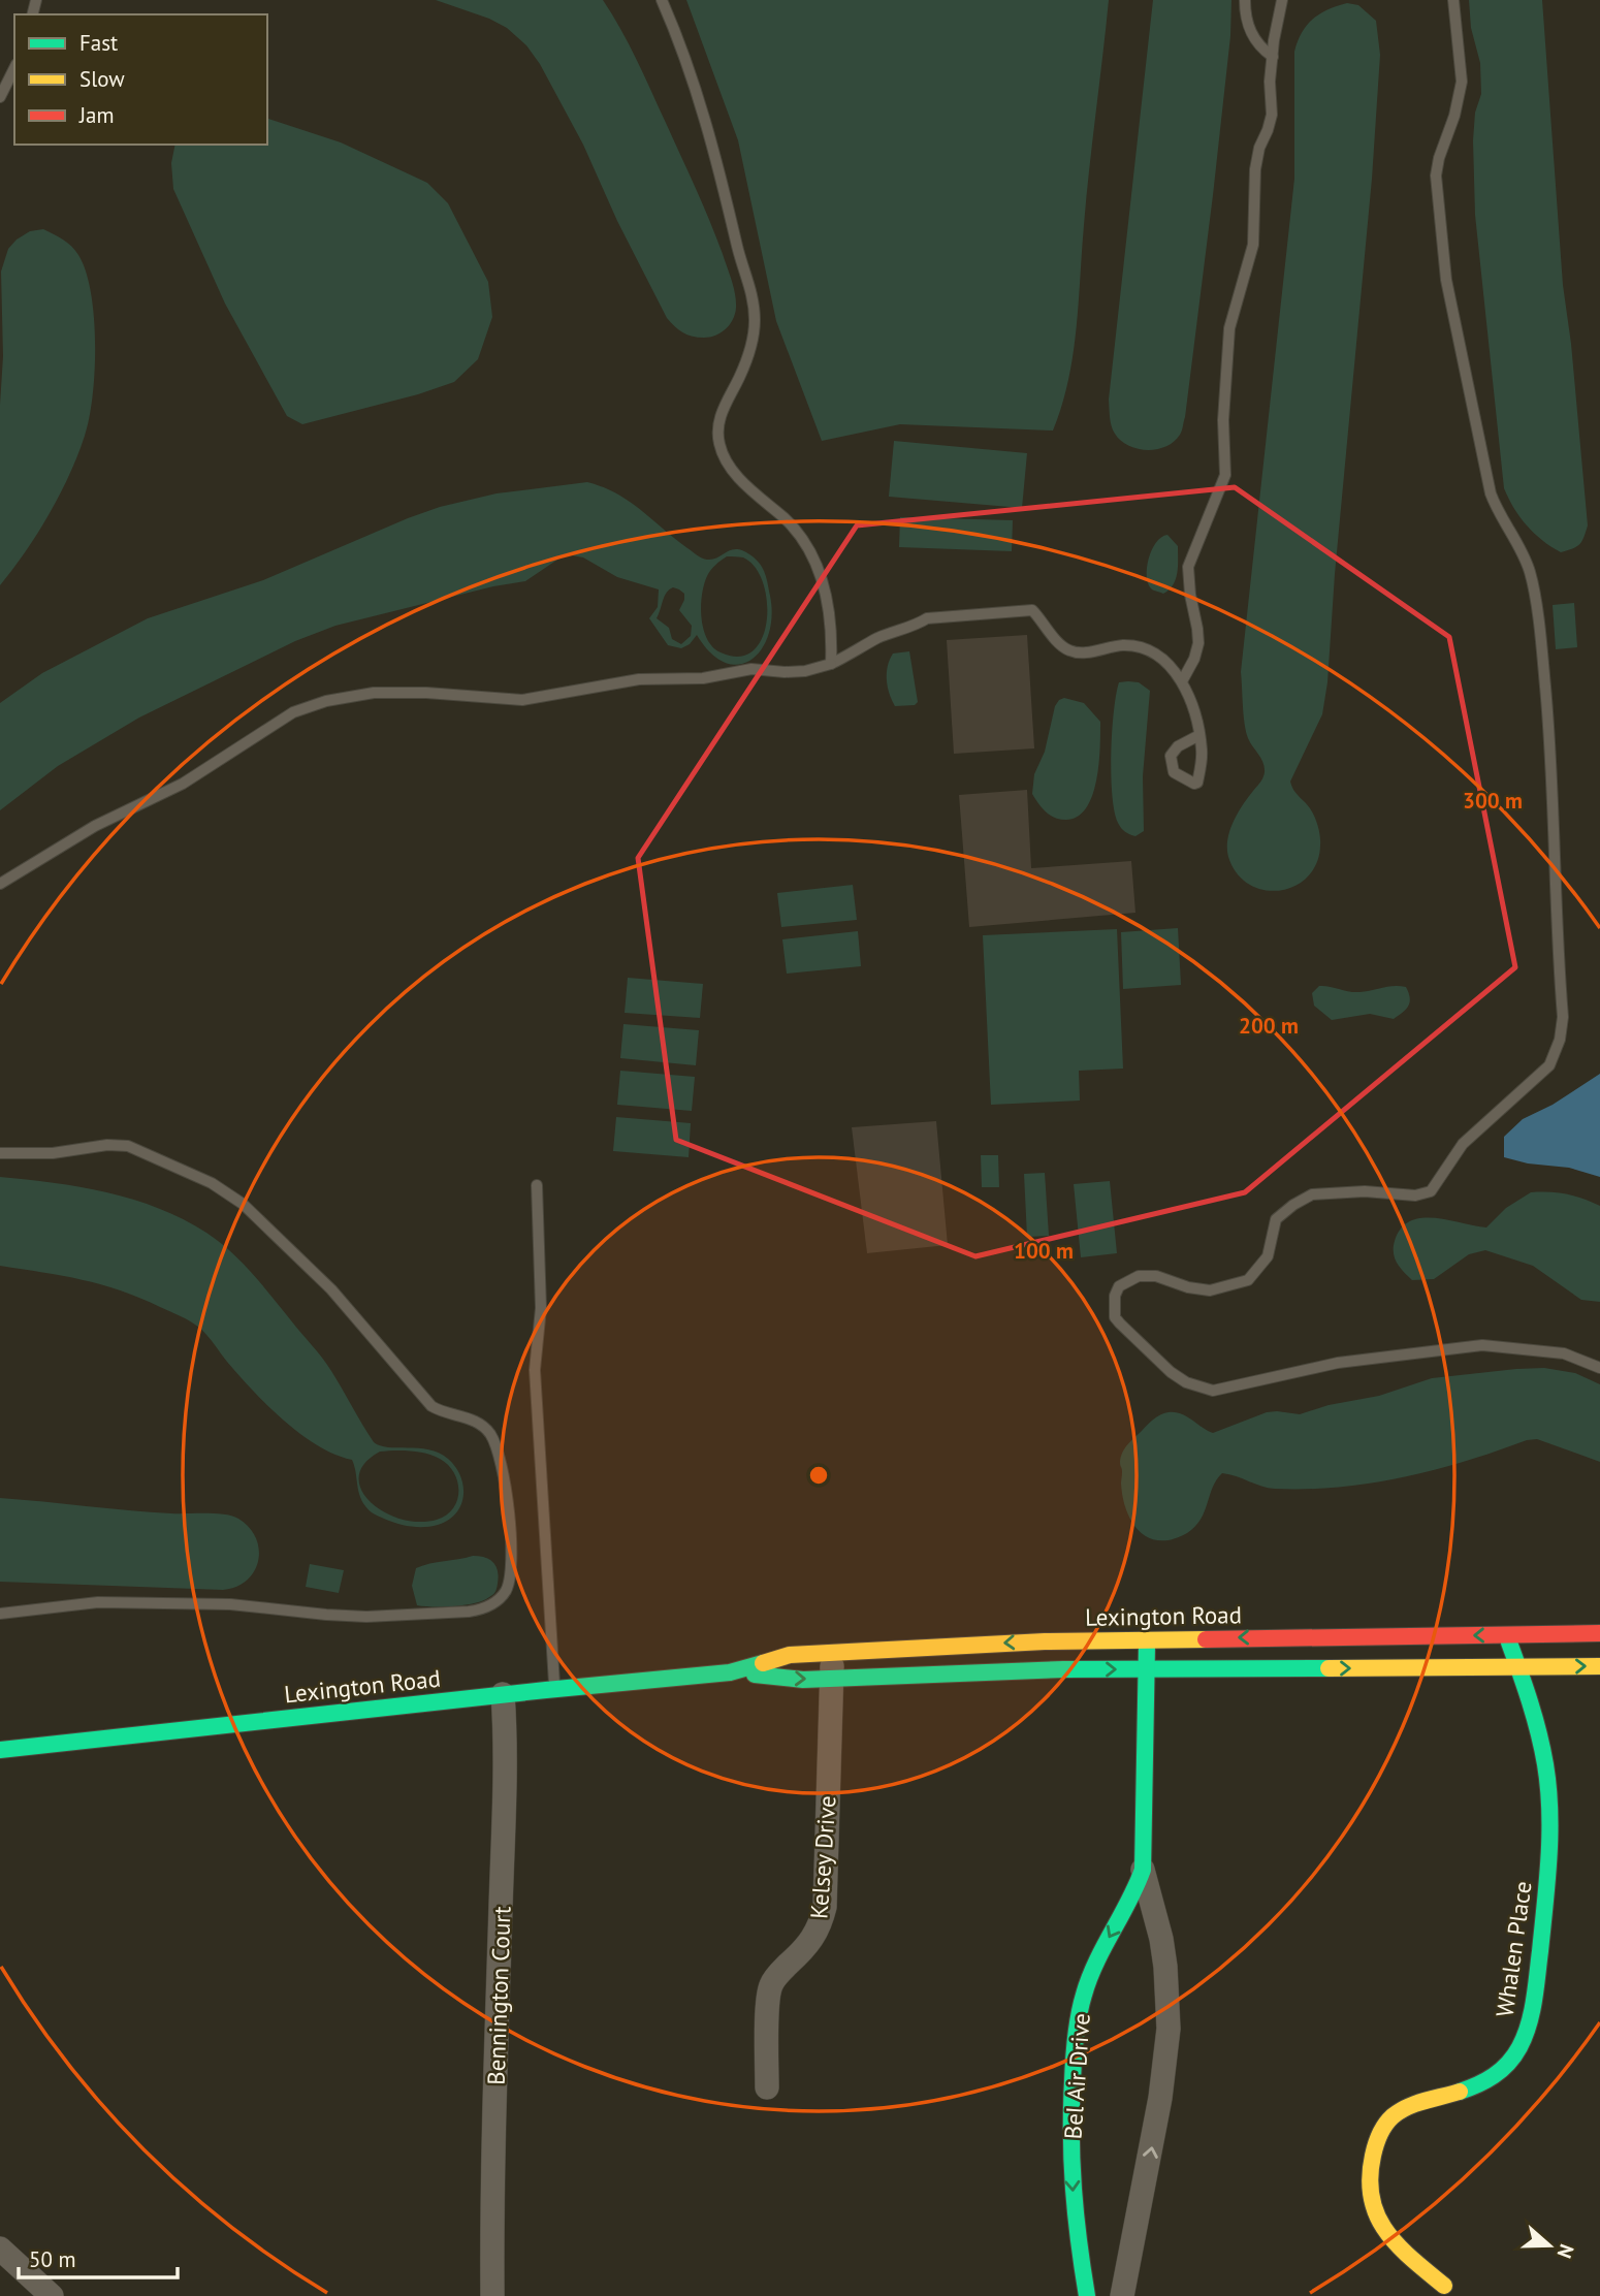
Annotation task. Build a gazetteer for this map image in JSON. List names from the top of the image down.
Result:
{
  "streets": {
    "main road": ["Lexington Road", "Whalen Place", "Bel Air Drive"],
    "street": ["Kelsey Drive", "Bennington Court"]
  },
  "crossings": [
    ["Lexington Road", "Kelsey Drive"],
    ["Lexington Road", "Whalen Place"],
    ["Lexington Road", "Bennington Court"],
    ["Lexington Road", "Bel Air Drive"]
  ],
  "legend": ["Fast", "Slow", "Jam"],
  "scale_bar": "50 m",
  "north": "right",
  "rings": ["300 m", "200 m", "100 m"]
}
